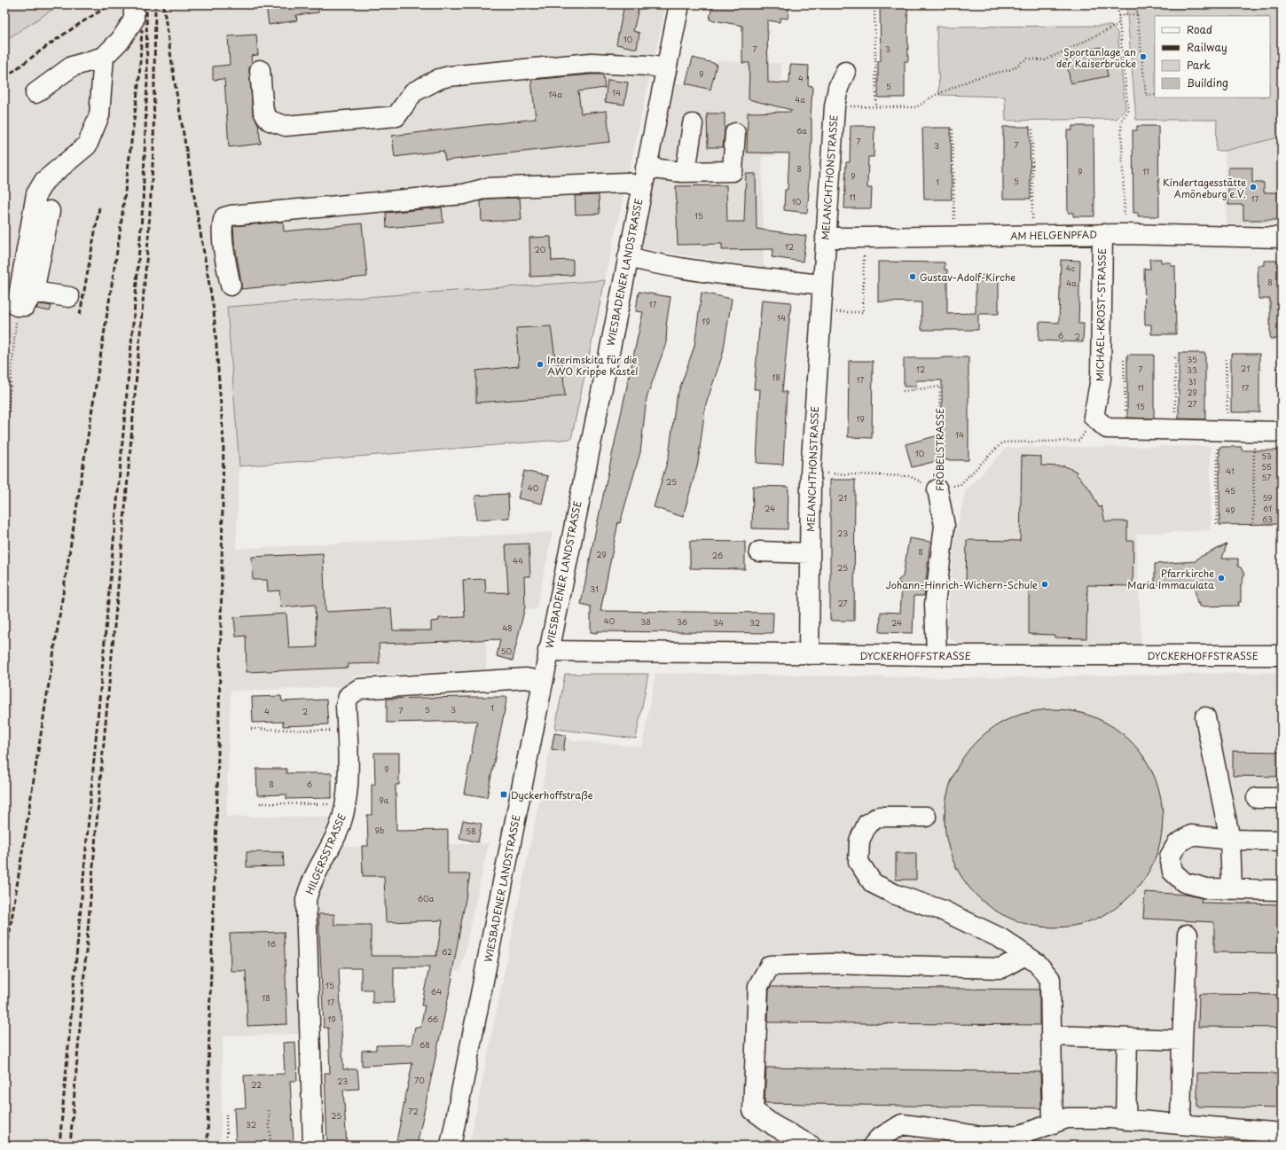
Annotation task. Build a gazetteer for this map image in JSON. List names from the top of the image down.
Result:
{
  "streets": {
    "street": [
      "MELANCHTHONSTRASSE",
      "AM HELGENPFAD",
      "WIESBADENER LANDSTRASSE",
      "MICHAEL-KROST-STRASSE",
      "FRÖBELSTRASSE",
      "DYCKERHOFFSTRASSE",
      "HILGERSSTRASSE"
    ]
  },
  "crossings": [
    ["MELANCHTHONSTRASSE", "AM HELGENPFAD"],
    ["MELANCHTHONSTRASSE", "DYCKERHOFFSTRASSE"],
    ["AM HELGENPFAD", "MICHAEL-KROST-STRASSE"],
    ["WIESBADENER LANDSTRASSE", "DYCKERHOFFSTRASSE"],
    ["WIESBADENER LANDSTRASSE", "HILGERSSTRASSE"],
    ["FRÖBELSTRASSE", "DYCKERHOFFSTRASSE"]
  ],
  "places": {
    "other": [
      "Sportanlage an der Kaiserbrücke",
      "Kindertagesstätte Amöneburg e.V.",
      "Gustav-Adolf-Kirche",
      "Interimskita für die AWO Krippe Kastel",
      "Pfarrkirche Maria Immaculata",
      "Johann-Hinrich-Wichern-Schule"
    ],
    "transit": ["Dyckerhoffstraße"]
  },
  "house_numbers": [
    "10",
    "7",
    "3",
    "9",
    "4",
    "5",
    "14",
    "14a",
    "4a",
    "6a",
    "7",
    "7",
    "3",
    "8",
    "9",
    "11",
    "9",
    "5",
    "1",
    "11",
    "17",
    "10",
    "15",
    "12",
    "20",
    "4c",
    "8",
    "4a",
    "17",
    "14",
    "19",
    "6",
    "2",
    "35",
    "21",
    "12",
    "7",
    "33",
    "18",
    "17",
    "31",
    "11",
    "17",
    "29",
    "27",
    "15",
    "19",
    "14",
    "10",
    "53",
    "55",
    "41",
    "57",
    "25",
    "40",
    "45",
    "21",
    "59",
    "24",
    "61",
    "49",
    "63",
    "23",
    "8",
    "29",
    "26",
    "44",
    "25",
    "31",
    "27",
    "40",
    "38",
    "36",
    "34",
    "32",
    "24",
    "48",
    "50",
    "1",
    "5",
    "3",
    "7",
    "4",
    "2",
    "9",
    "8",
    "6",
    "9a",
    "9b",
    "58",
    "60a",
    "16",
    "62",
    "15",
    "64",
    "18",
    "17",
    "19",
    "66",
    "68",
    "70",
    "23",
    "22",
    "72",
    "25",
    "32"
  ],
  "legend": [
    "Road",
    "Railway",
    "Park",
    "Building"
  ]
}
